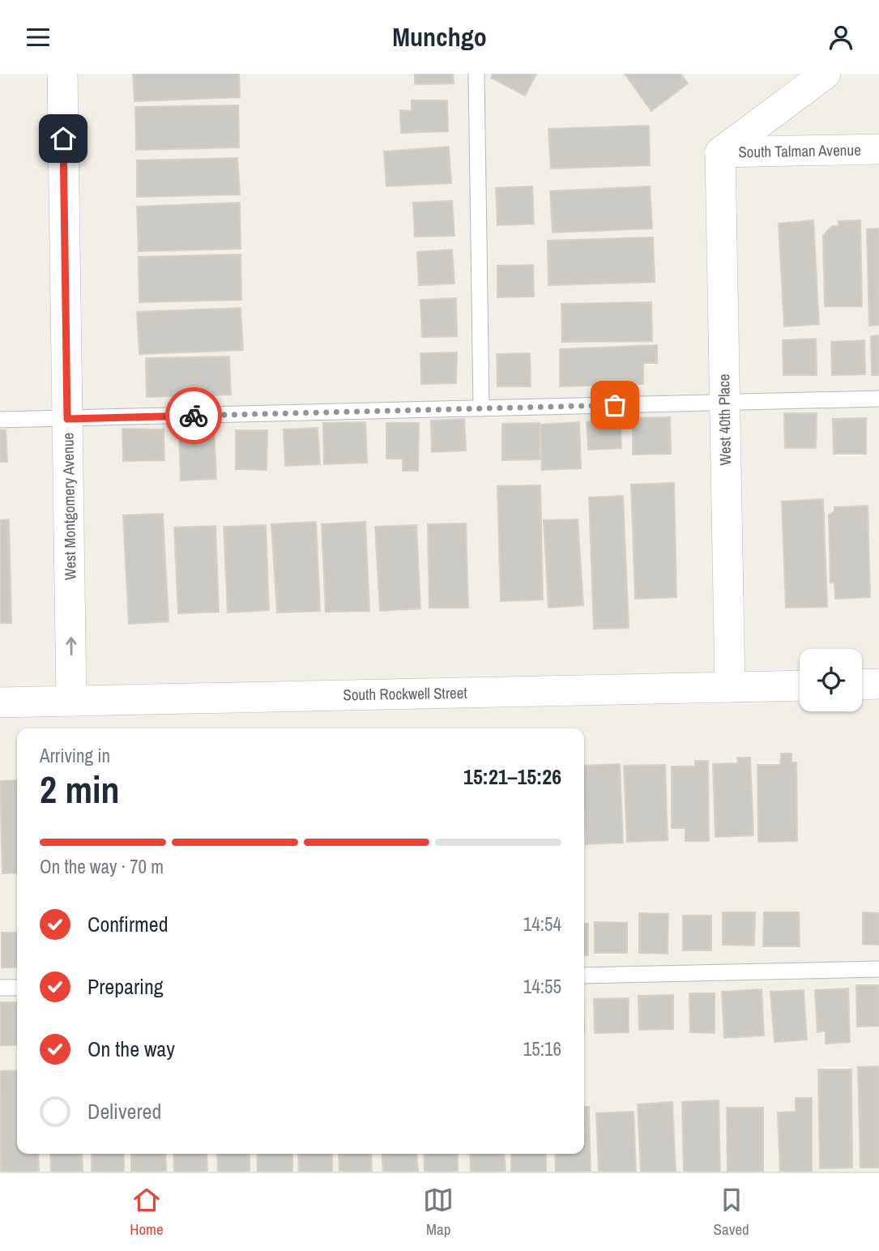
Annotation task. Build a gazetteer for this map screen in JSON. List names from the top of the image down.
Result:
{
  "streets": {
    "street": [
      "South Talman Avenue",
      "West 40th Place",
      "West Montgomery Avenue",
      "South Rockwell Street"
    ]
  },
  "crossings": [
    ["South Talman Avenue", "West 40th Place"],
    ["West 40th Place", "South Rockwell Street"],
    ["West Montgomery Avenue", "South Rockwell Street"]
  ],
  "one_way": ["West Montgomery Avenue"],
  "page": {
    "header": "Munchgo",
    "heading": ["2 min", "Arriving in", "15:21–15:26"],
    "bar": "On the way · 70 m",
    "list": [
      ["Confirmed", "14:54"],
      ["Preparing", "14:55"],
      ["On the way", "15:16"],
      "Delivered"
    ],
    "tabs": ["Home", "Map", "Saved"]
  }
}
